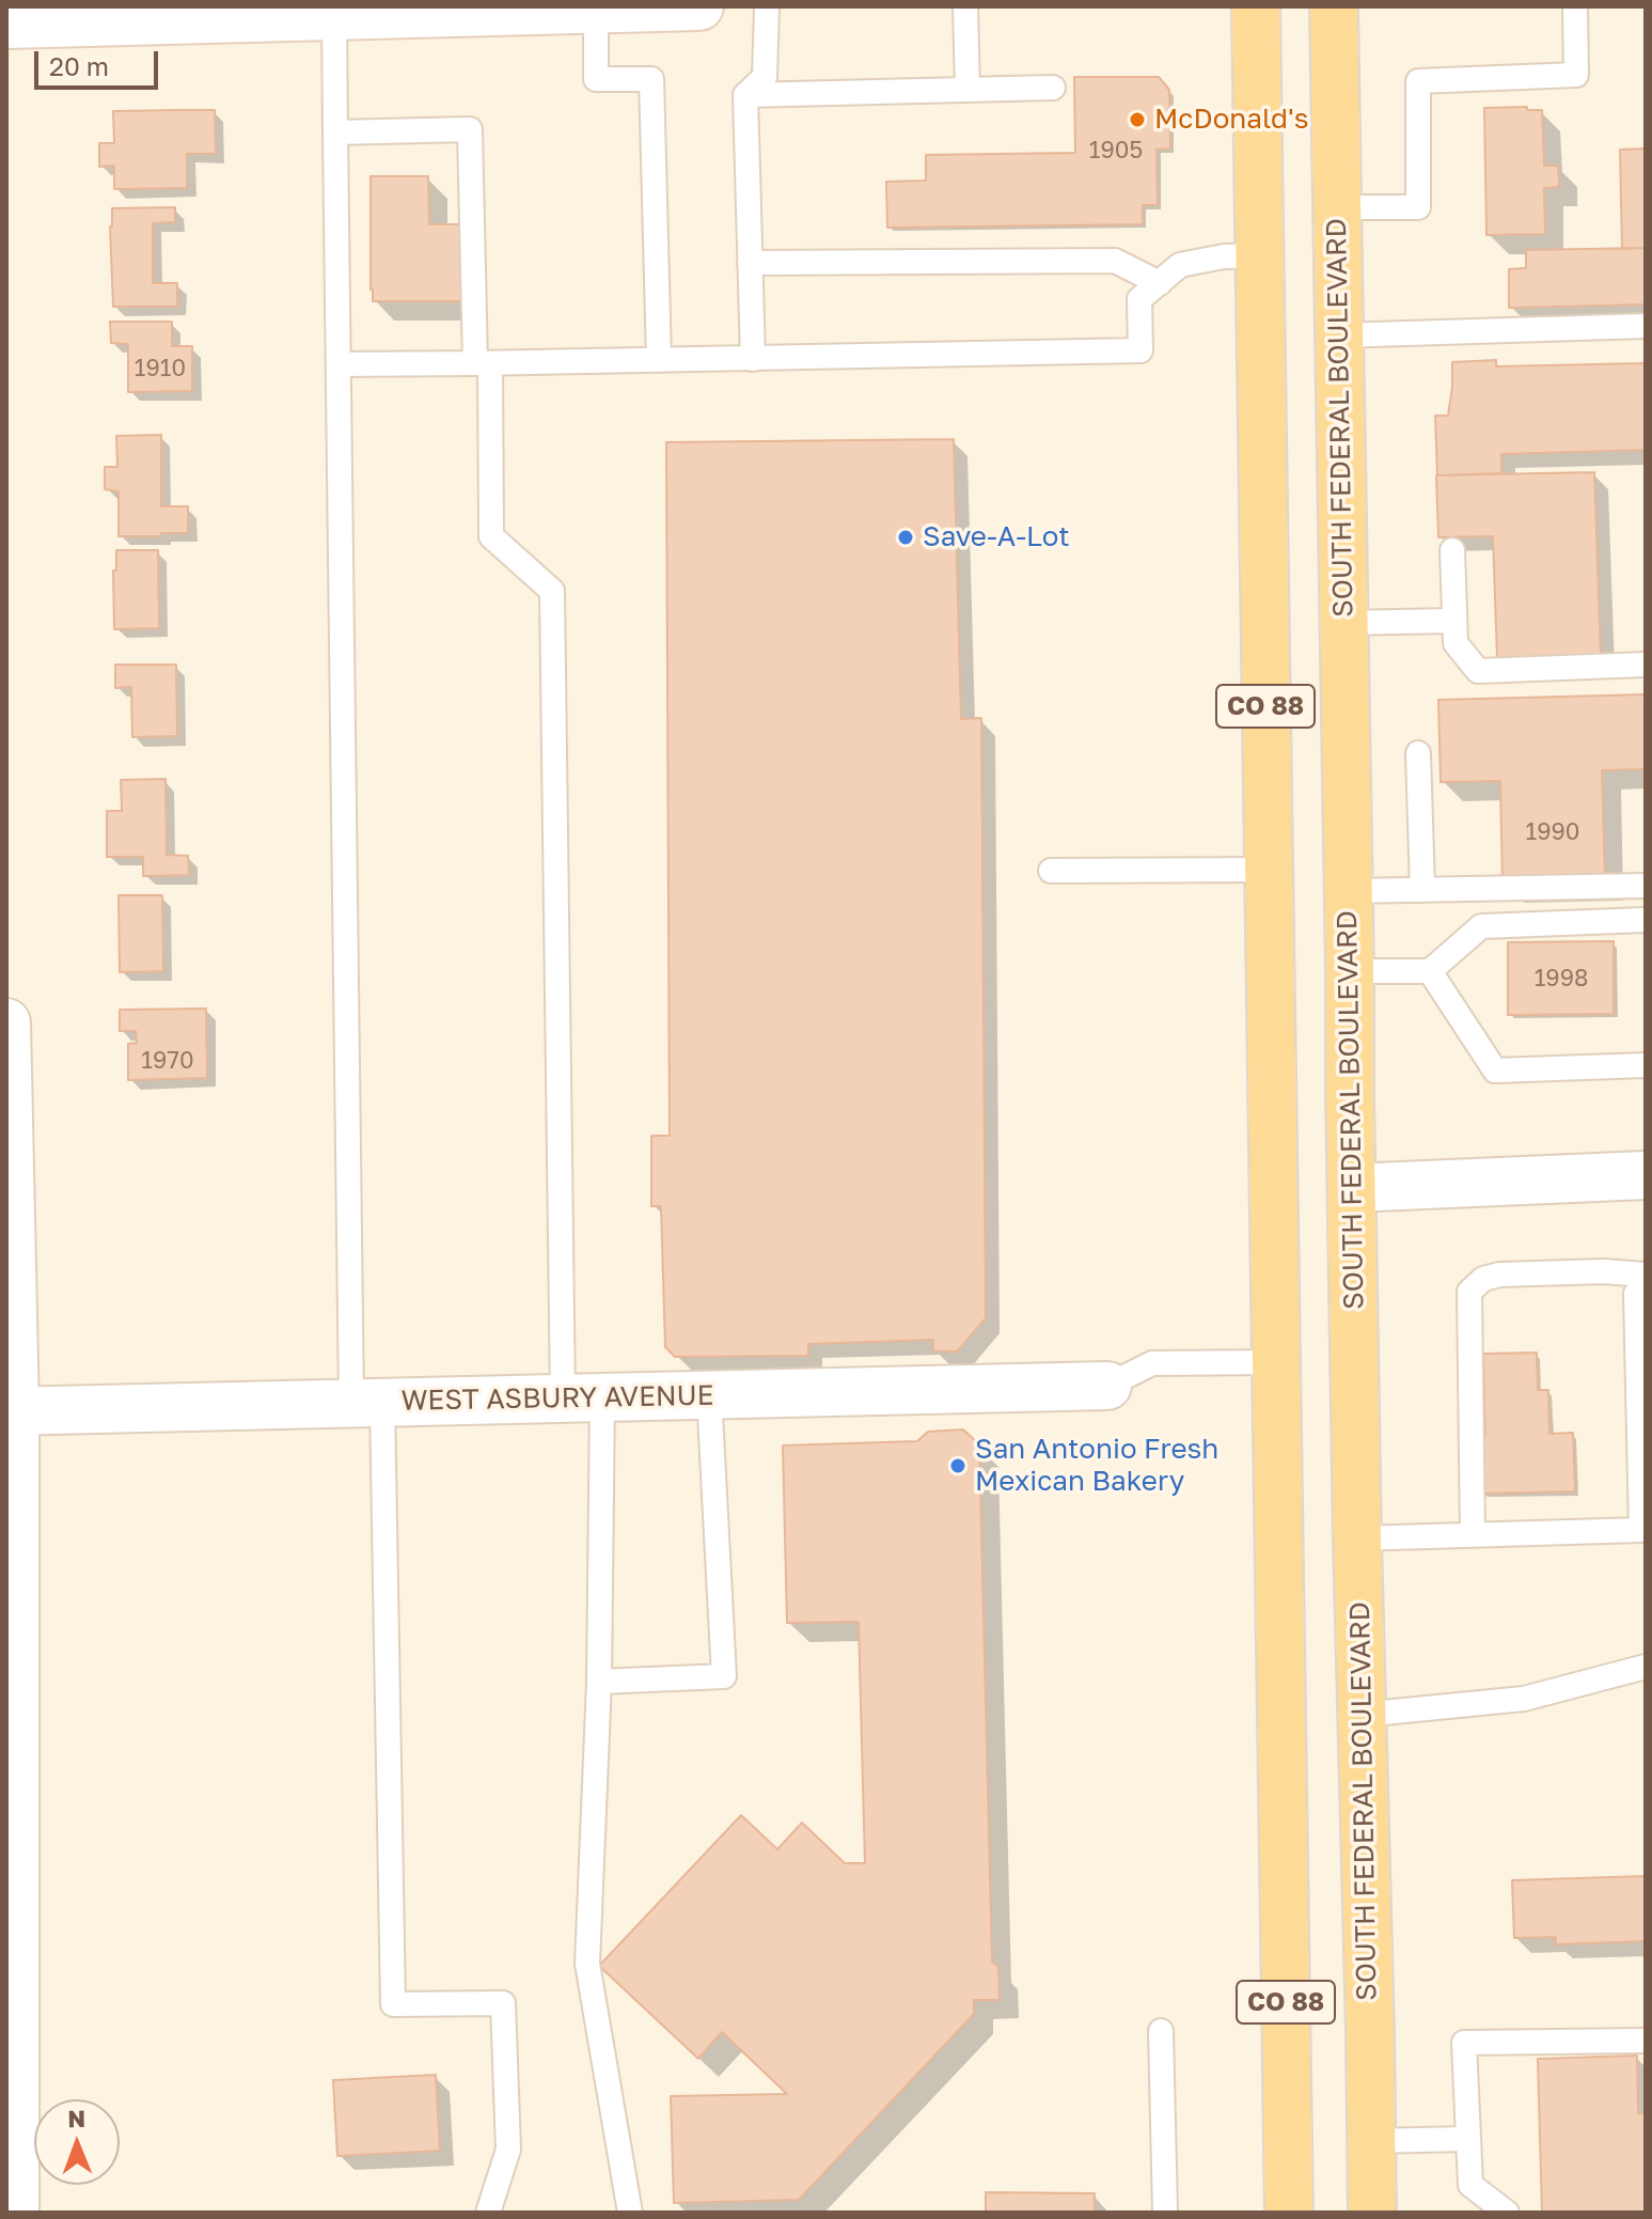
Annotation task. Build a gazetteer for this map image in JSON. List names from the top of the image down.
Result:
{
  "streets": {
    "main road": ["SOUTH FEDERAL BOULEVARD", "CO 88"],
    "street": ["WEST ASBURY AVENUE"]
  },
  "places": ["McDonald's", "Save-A-Lot", "San Antonio Fresh Mexican Bakery"],
  "house_numbers": [
    "1905",
    "1910",
    "1990",
    "1998",
    "1970"
  ],
  "scale_bar": "20 m",
  "north": "top"
}
